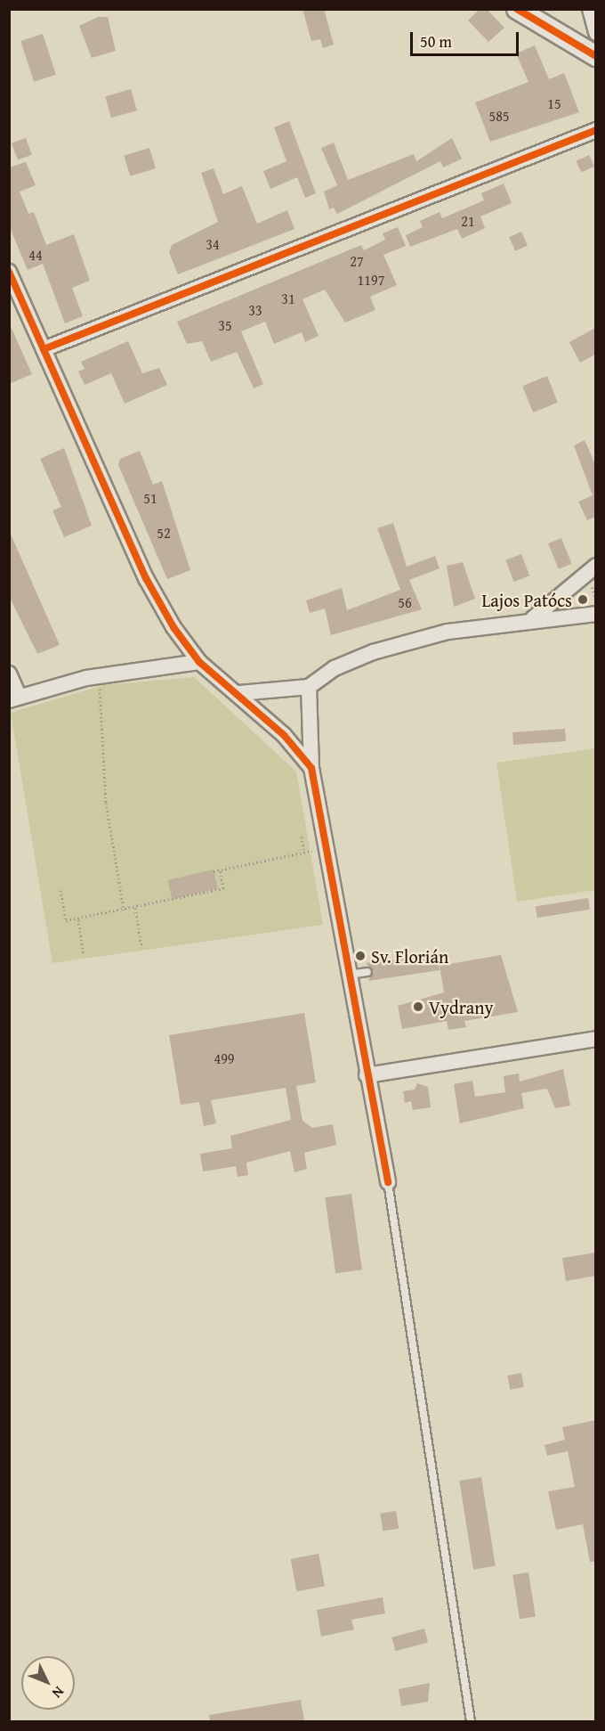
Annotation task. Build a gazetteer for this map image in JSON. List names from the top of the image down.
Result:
{
  "places": ["Lajos Patócs", "Sv. Florián", "Vydrany"],
  "house_numbers": [
    "15",
    "585",
    "21",
    "34",
    "44",
    "27",
    "1197",
    "31",
    "33",
    "35",
    "51",
    "52",
    "56",
    "499"
  ],
  "scale_bar": "50 m",
  "north": "bottom right"
}
